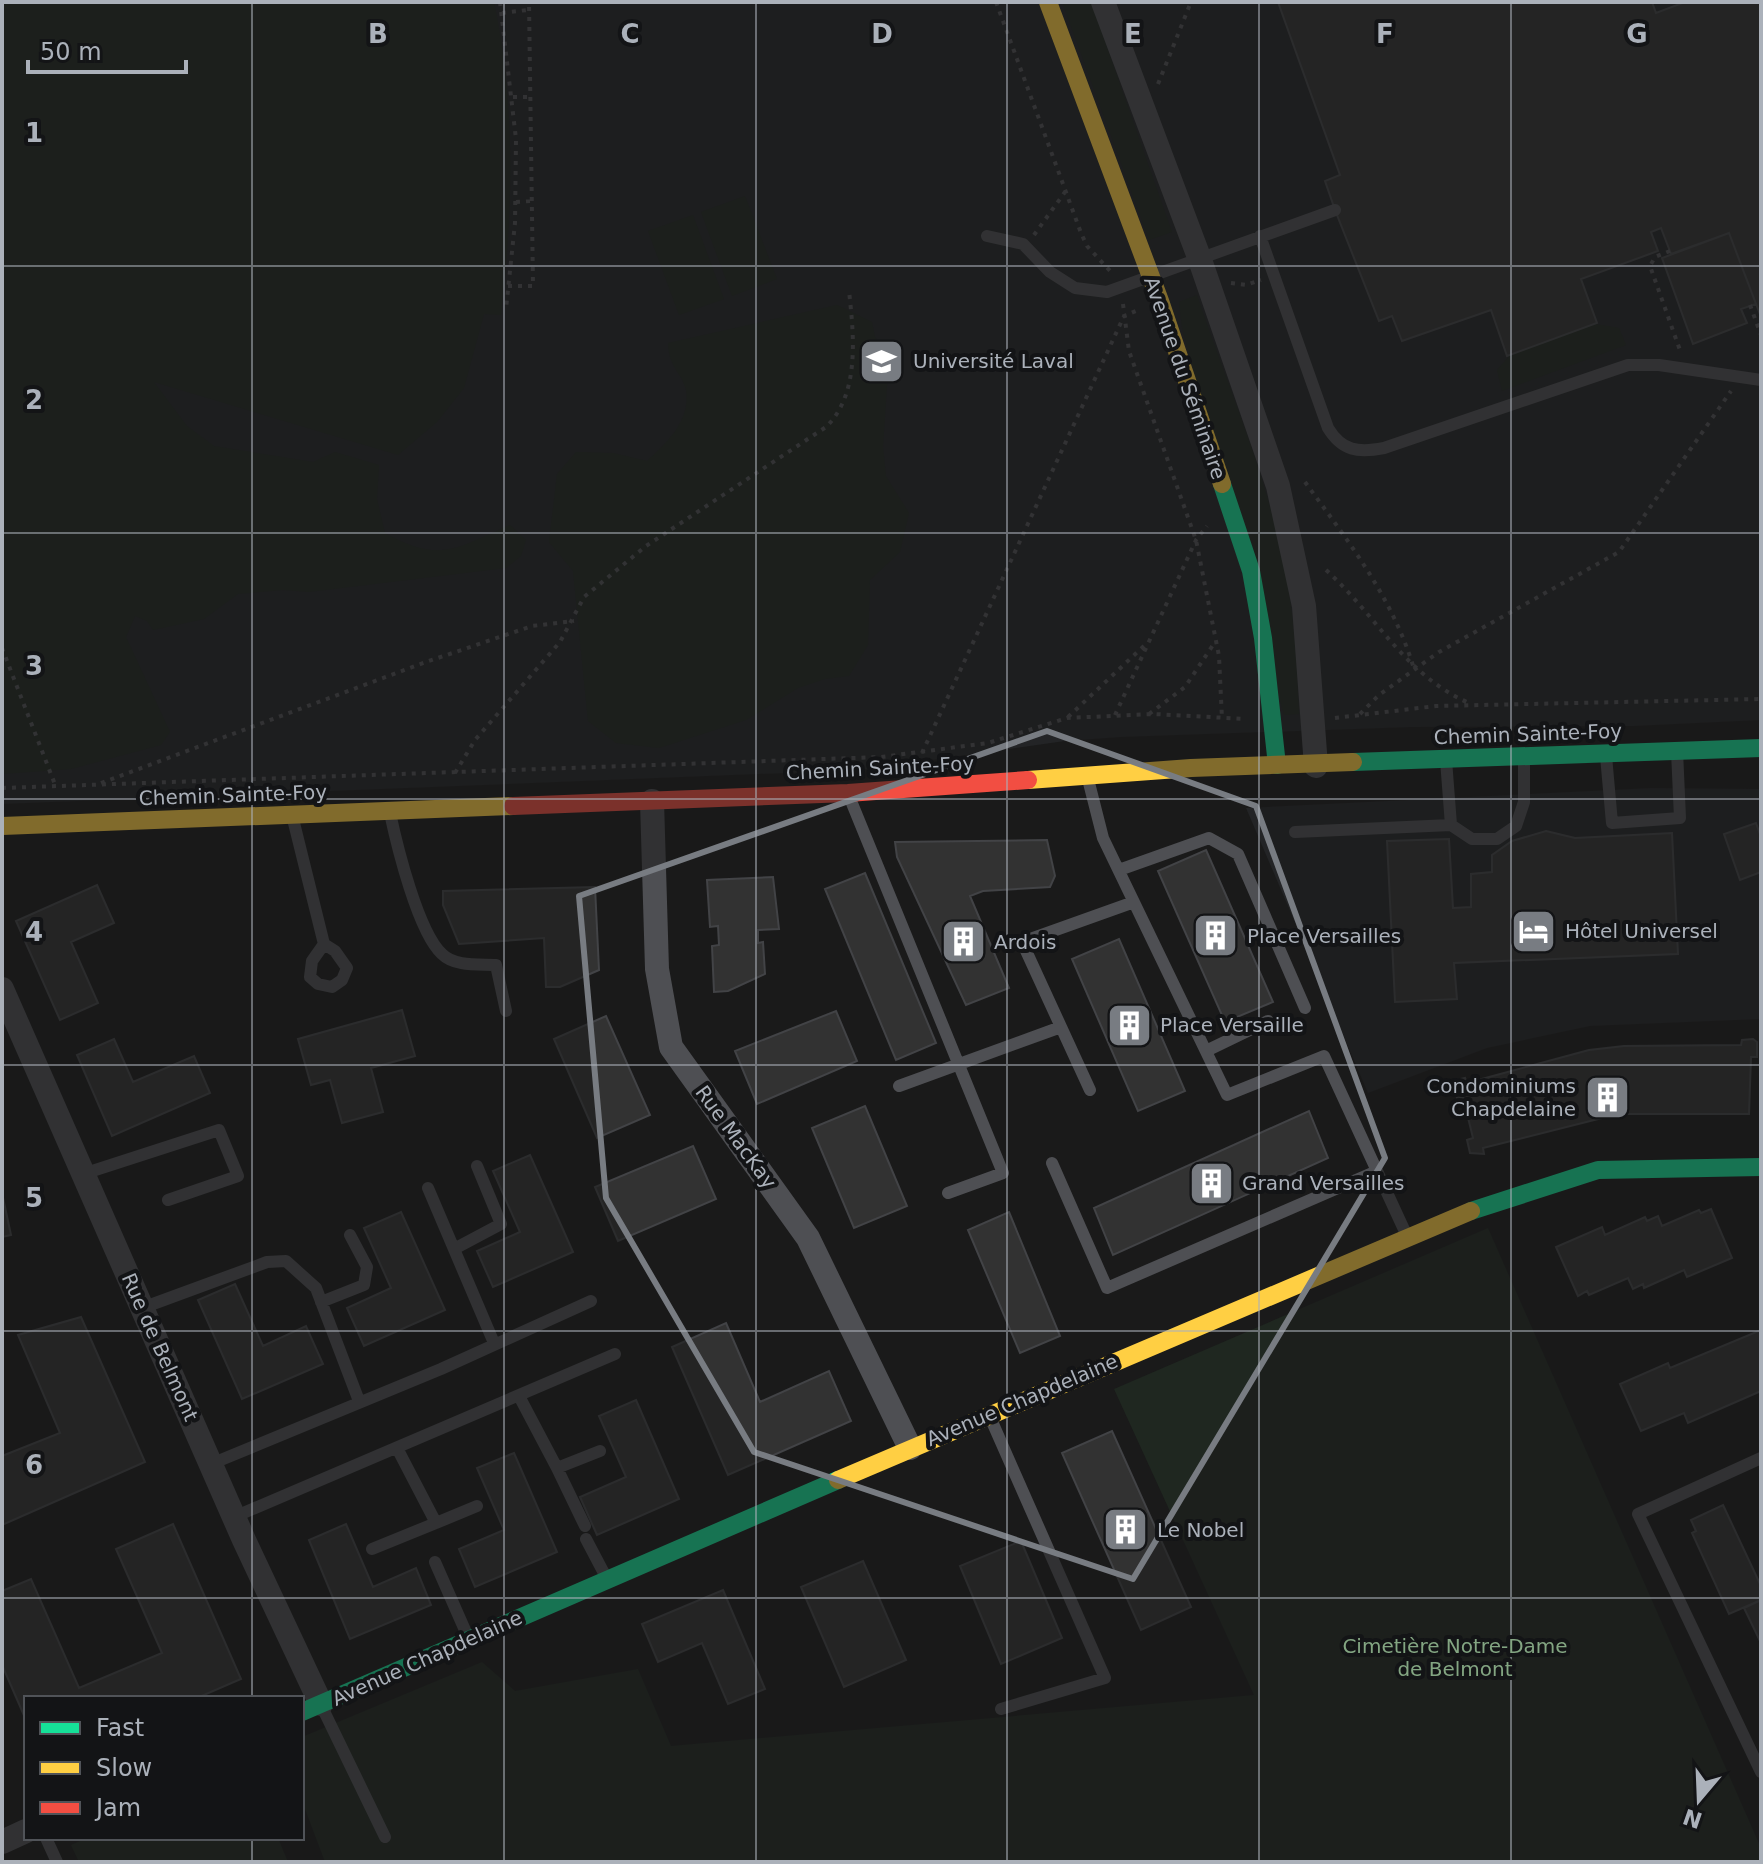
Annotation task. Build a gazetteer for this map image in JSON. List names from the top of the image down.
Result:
{
  "streets": {
    "street": [
      "Avenue du Séminaire",
      "Chemin Sainte-Foy",
      "Rue MacKay",
      "Rue de Belmont",
      "Avenue Chapdelaine"
    ]
  },
  "crossings": [
    ["Avenue du Séminaire", "Chemin Sainte-Foy"],
    ["Chemin Sainte-Foy", "Rue MacKay"],
    ["Rue MacKay", "Avenue Chapdelaine"],
    ["Rue de Belmont", "Avenue Chapdelaine"]
  ],
  "parks": ["Cimetière Notre-Dame de Belmont"],
  "places": {
    "school or university": ["Université Laval"],
    "hotel": ["Hôtel Universel"],
    "building": [
      "Place Versailles",
      "Ardois",
      "Place Versaille",
      "Condominiums Chapdelaine",
      "Grand Versailles",
      "Le Nobel"
    ]
  },
  "legend": ["Fast", "Slow", "Jam"],
  "scale_bar": "50 m",
  "north": "bottom",
  "grid": {
    "columns": [
      "B",
      "C",
      "D",
      "E",
      "F",
      "G"
    ],
    "rows": [
      "1",
      "2",
      "3",
      "4",
      "5",
      "6"
    ]
  }
}
